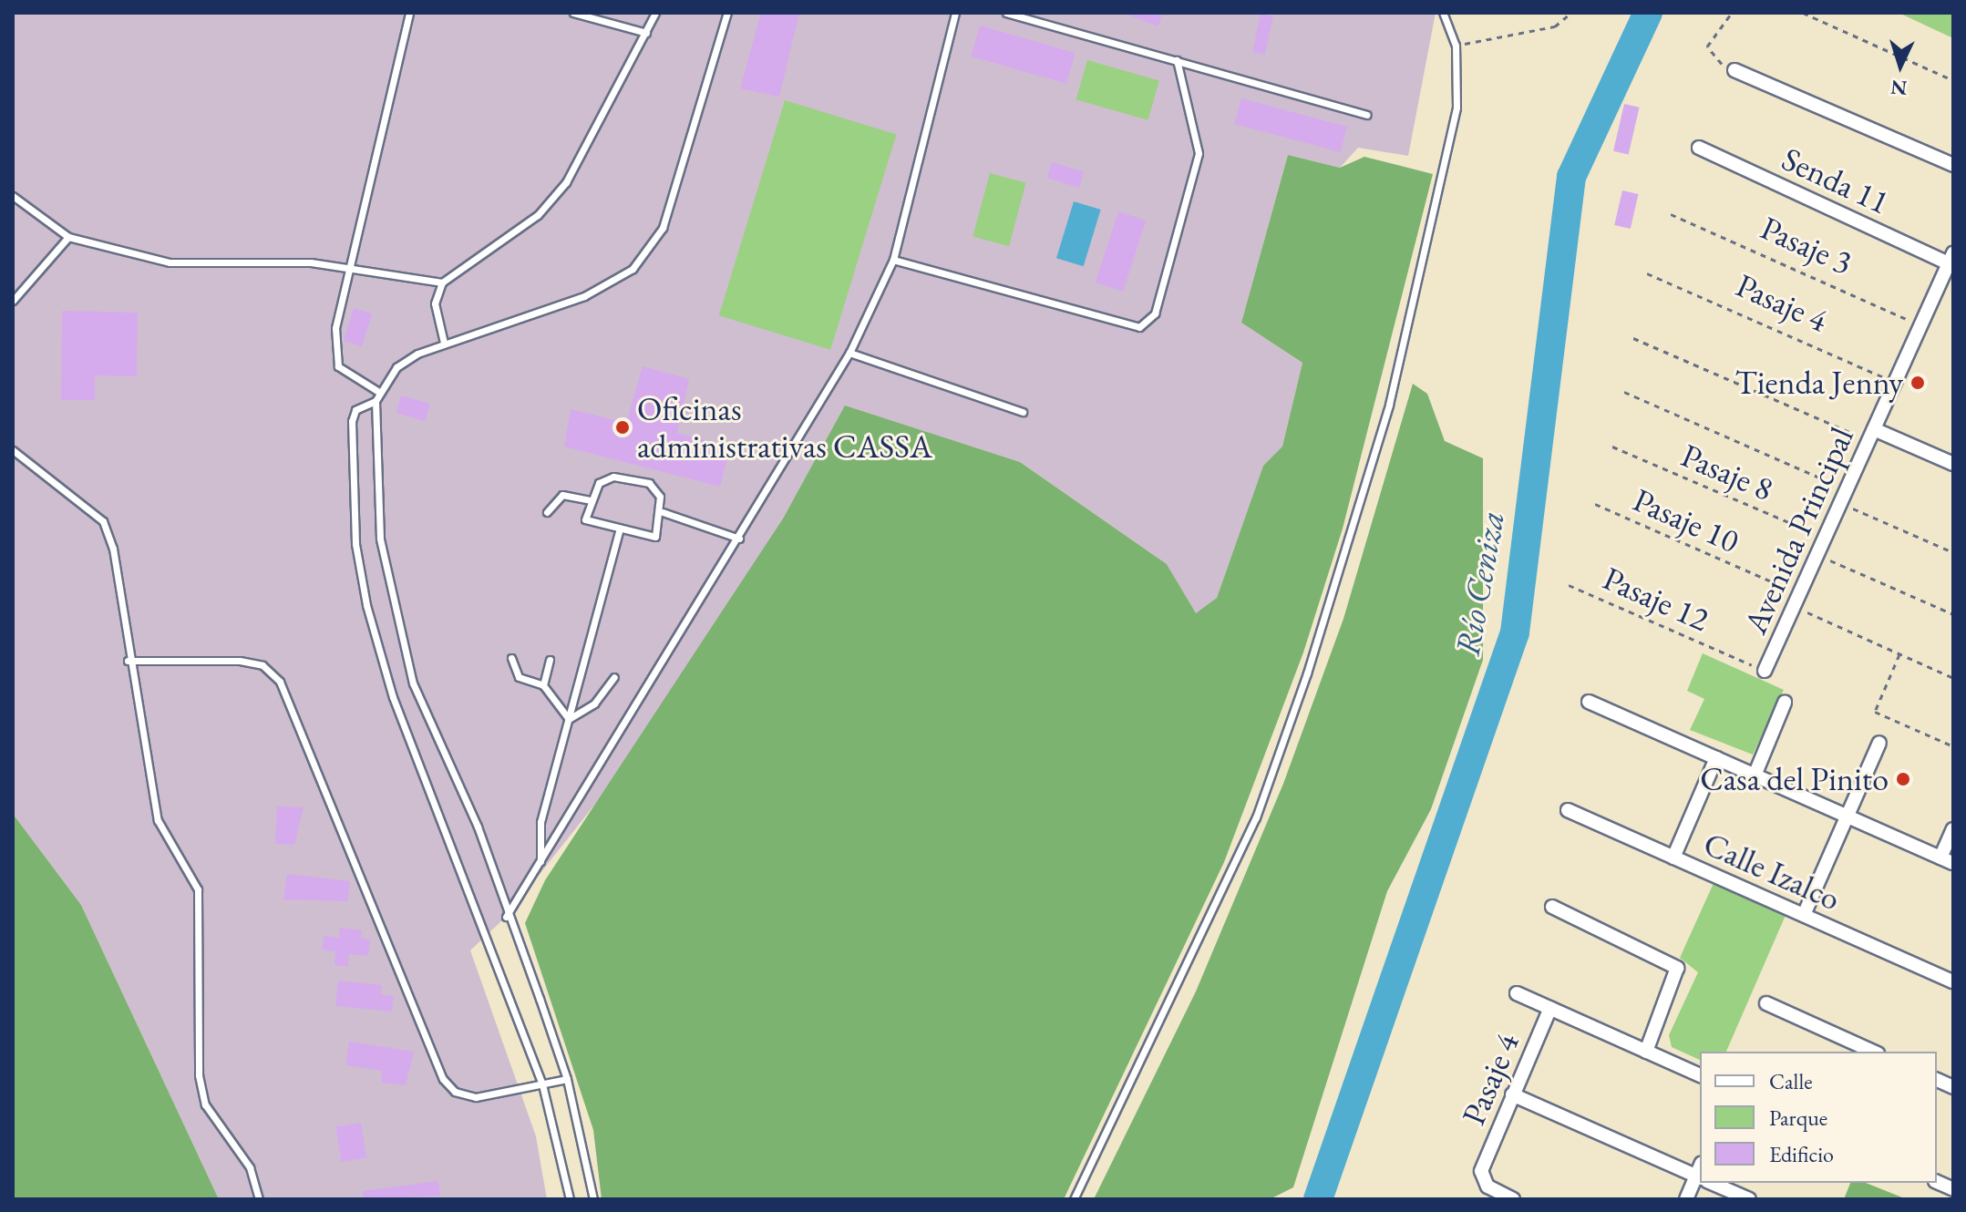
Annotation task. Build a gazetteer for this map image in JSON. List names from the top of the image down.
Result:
{
  "streets": {
    "street": [
      "Senda 11",
      "Pasaje 4",
      "Avenida Principal",
      "Calle Izalco"
    ],
    "path": [
      "Pasaje 3",
      "Pasaje 8",
      "Pasaje 10",
      "Pasaje 12"
    ]
  },
  "crossings": [
    ["Senda 11", "Avenida Principal"],
    ["Pasaje 3", "Avenida Principal"],
    ["Pasaje 4", "Avenida Principal"],
    ["Pasaje 8", "Avenida Principal"],
    ["Pasaje 10", "Avenida Principal"],
    ["Avenida Principal", "Pasaje 12"]
  ],
  "water": ["Río Ceniza"],
  "places": ["Tienda Jenny", "Oficinas administrativas CASSA", "Casa del Pinito"],
  "legend": ["Calle", "Parque", "Edificio"],
  "north": "bottom"
}
